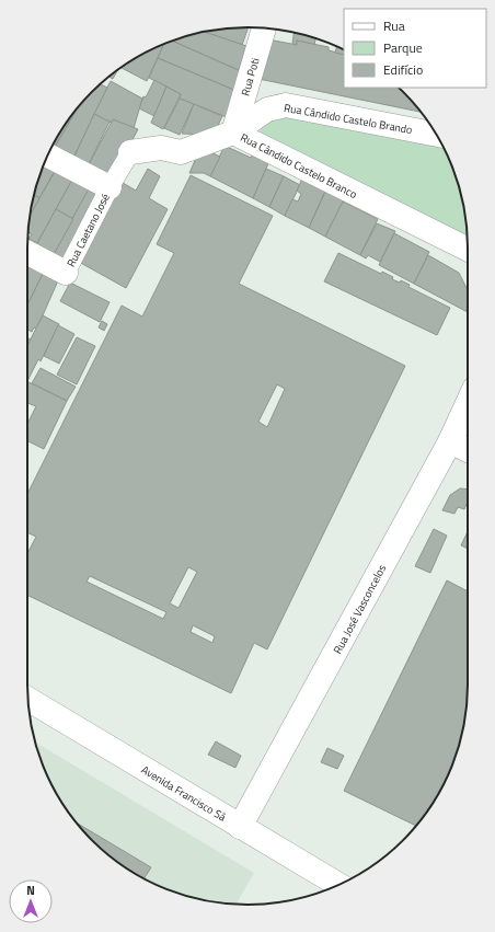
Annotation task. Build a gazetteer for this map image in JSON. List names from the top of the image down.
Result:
{
  "streets": {
    "street": [
      "Rua Poti",
      "Rua Cândido Castelo Brando",
      "Rua Cândido Castelo Branco",
      "Rua Caetano José",
      "Rua José Vasconcelos",
      "Avenida Francisco Sá"
    ]
  },
  "crossings": [
    ["Rua Poti", "Rua Cândido Castelo Brando"],
    ["Rua Poti", "Rua Cândido Castelo Branco"],
    ["Rua Cândido Castelo Brando", "Rua Cândido Castelo Branco"],
    ["Rua Cândido Castelo Branco", "Rua Caetano José"],
    ["Rua José Vasconcelos", "Avenida Francisco Sá"]
  ],
  "legend": ["Rua", "Parque", "Edifício"],
  "north": "top"
}
